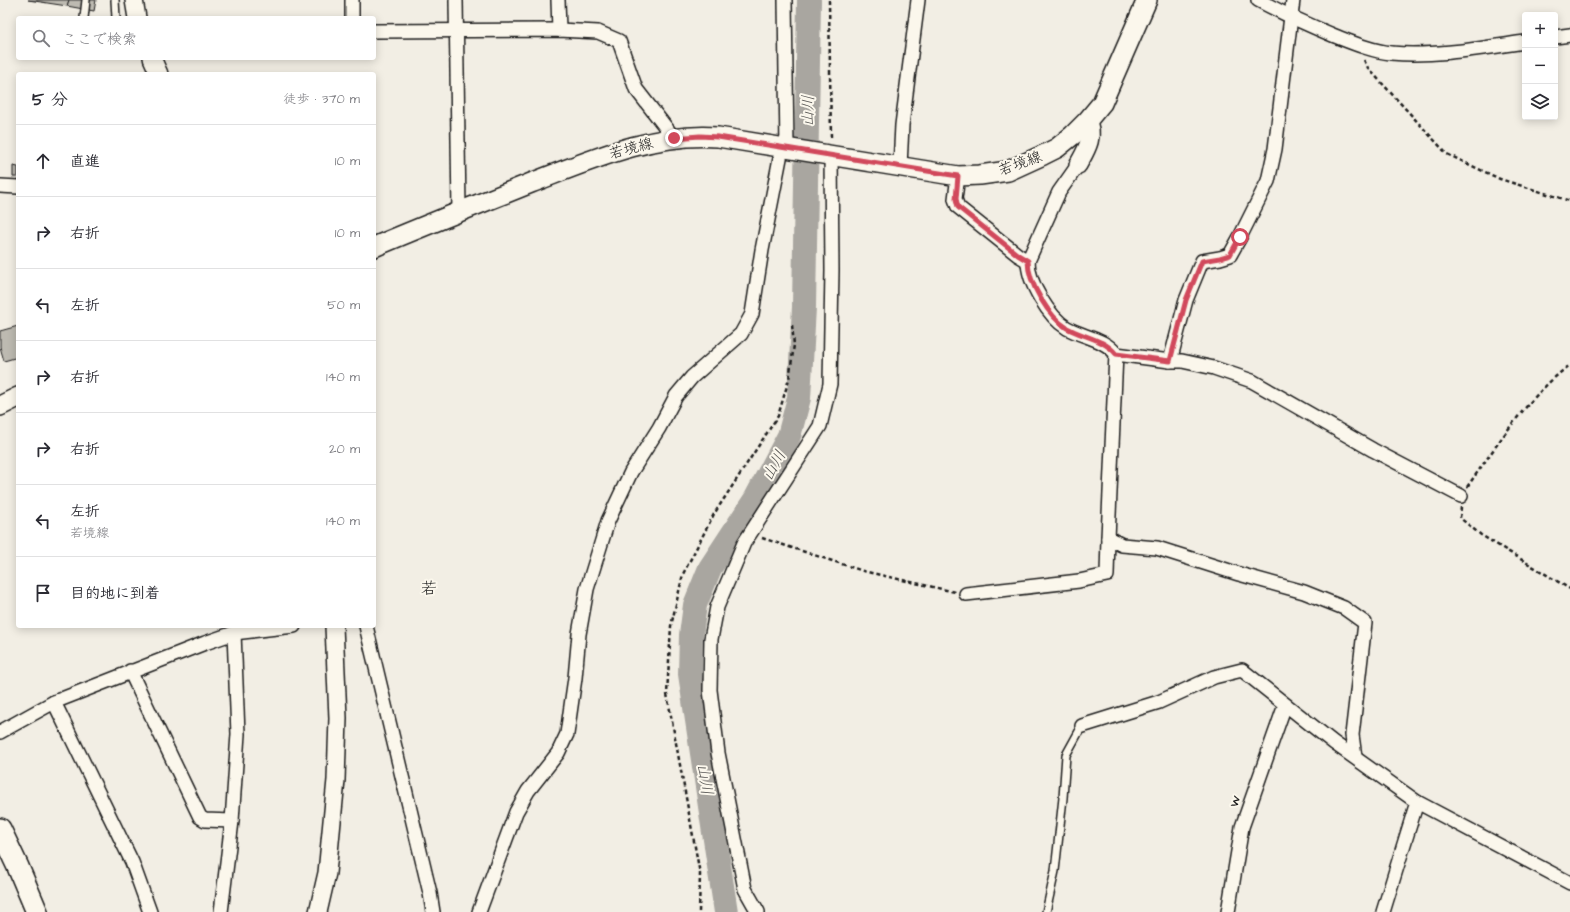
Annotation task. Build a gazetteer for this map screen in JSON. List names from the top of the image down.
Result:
{
  "streets": {
    "main road": ["若境線"],
    "street": ["w"]
  },
  "districts": ["若"],
  "water": ["山川"],
  "page": {
    "map_buttons": ["+", "−"],
    "search": "ここで検索",
    "heading": ["5 分", "徒歩 · 370 m"],
    "list": [
      ["直進", "10 m"],
      ["右折", "10 m"],
      ["左折", "50 m"],
      ["右折", "140 m"],
      ["右折", "20 m"],
      ["左折", "若境線", "140 m"],
      "目的地に到着"
    ]
  }
}
